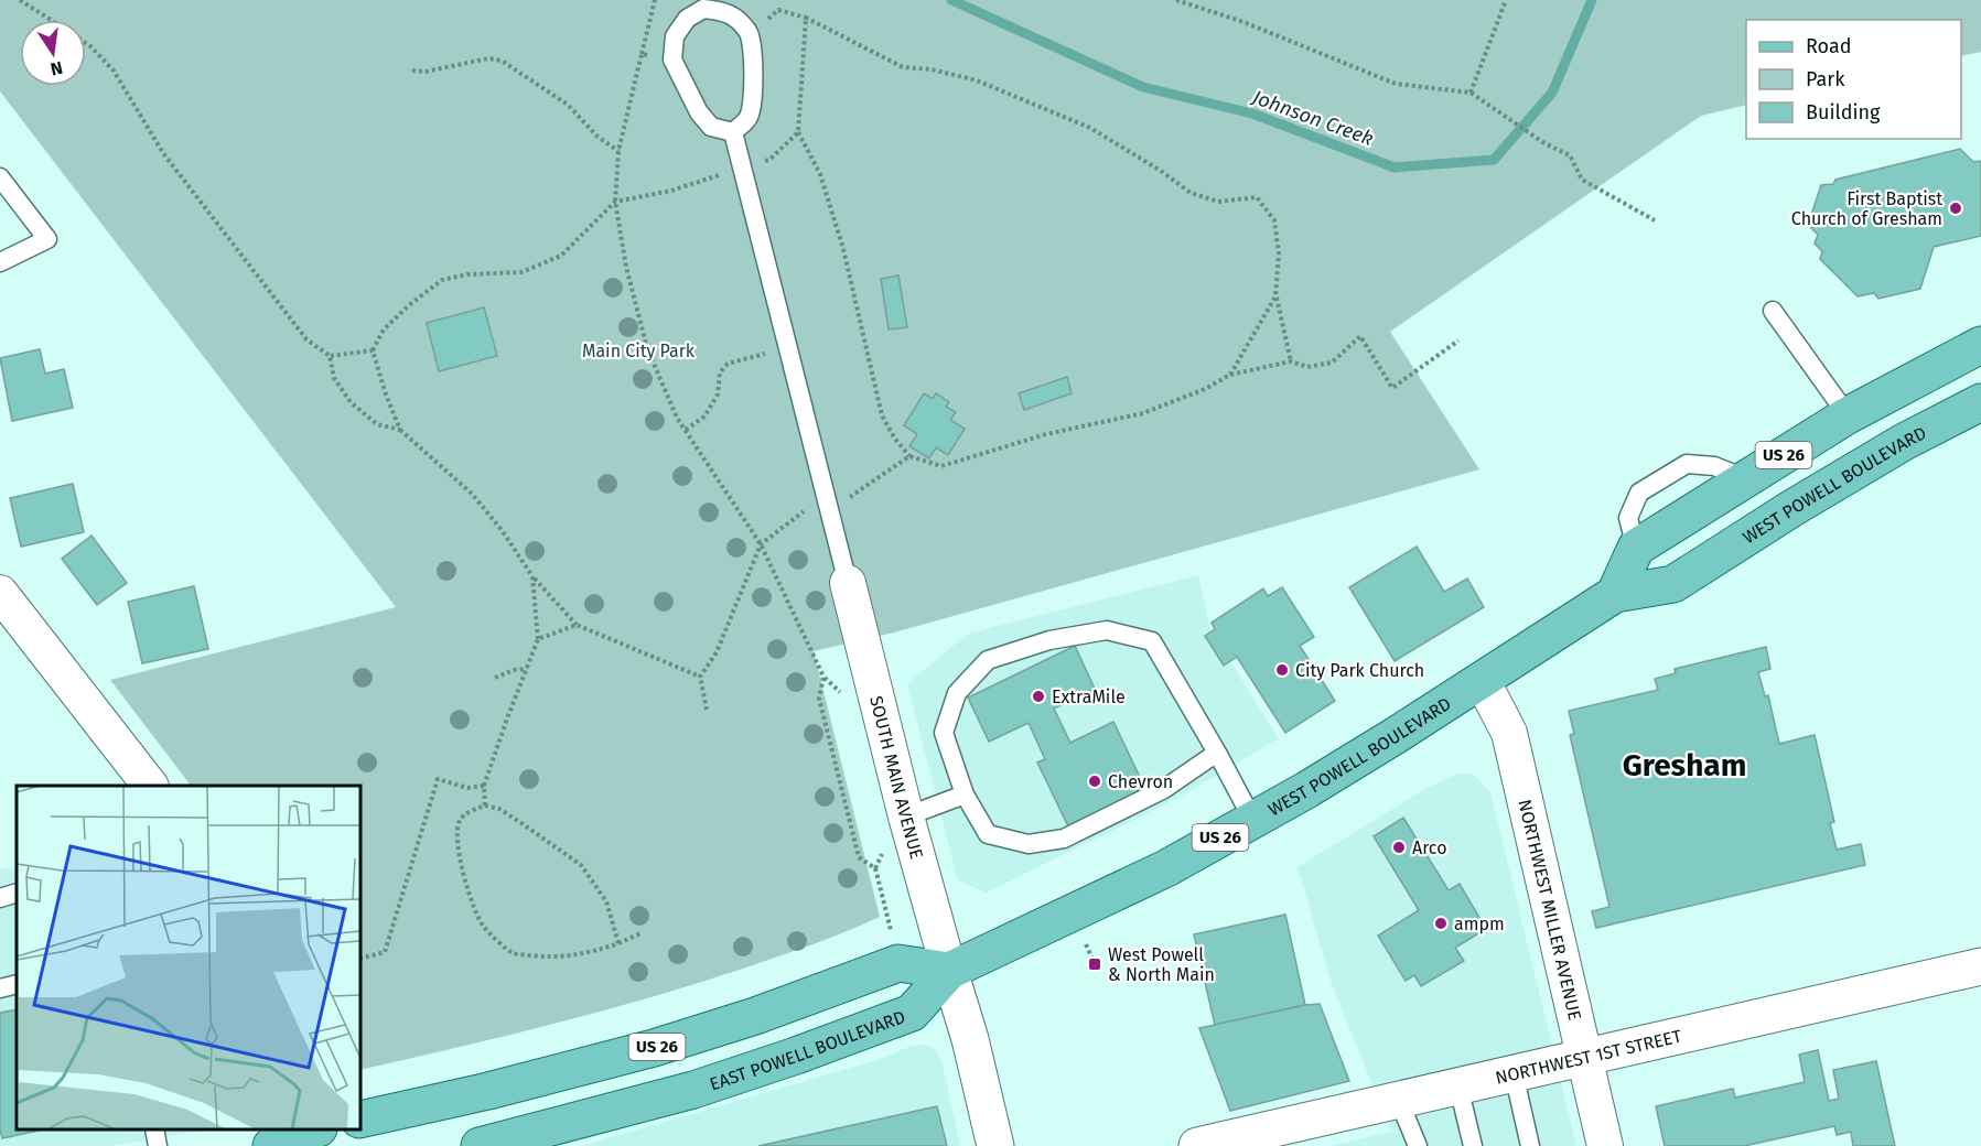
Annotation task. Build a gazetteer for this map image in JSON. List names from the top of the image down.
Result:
{
  "streets": {
    "main road": ["US 26", "WEST POWELL BOULEVARD", "EAST POWELL BOULEVARD"],
    "street": ["SOUTH MAIN AVENUE", "NORTHWEST MILLER AVENUE", "NORTHWEST 1ST STREET"]
  },
  "crossings": [
    ["US 26", "WEST POWELL BOULEVARD"],
    ["US 26", "SOUTH MAIN AVENUE"],
    ["US 26", "EAST POWELL BOULEVARD"],
    ["WEST POWELL BOULEVARD", "SOUTH MAIN AVENUE"],
    ["WEST POWELL BOULEVARD", "NORTHWEST MILLER AVENUE"],
    ["WEST POWELL BOULEVARD", "EAST POWELL BOULEVARD"],
    ["SOUTH MAIN AVENUE", "EAST POWELL BOULEVARD"],
    ["NORTHWEST MILLER AVENUE", "NORTHWEST 1ST STREET"]
  ],
  "districts": ["Gresham"],
  "water": ["Johnson Creek"],
  "parks": ["Main City Park"],
  "places": {
    "other": [
      "First Baptist Church of Gresham",
      "City Park Church",
      "ExtraMile",
      "Chevron",
      "Arco",
      "ampm"
    ],
    "transit": ["West Powell & North Main"]
  },
  "legend": ["Road", "Park", "Building"],
  "north": "bottom"
}
